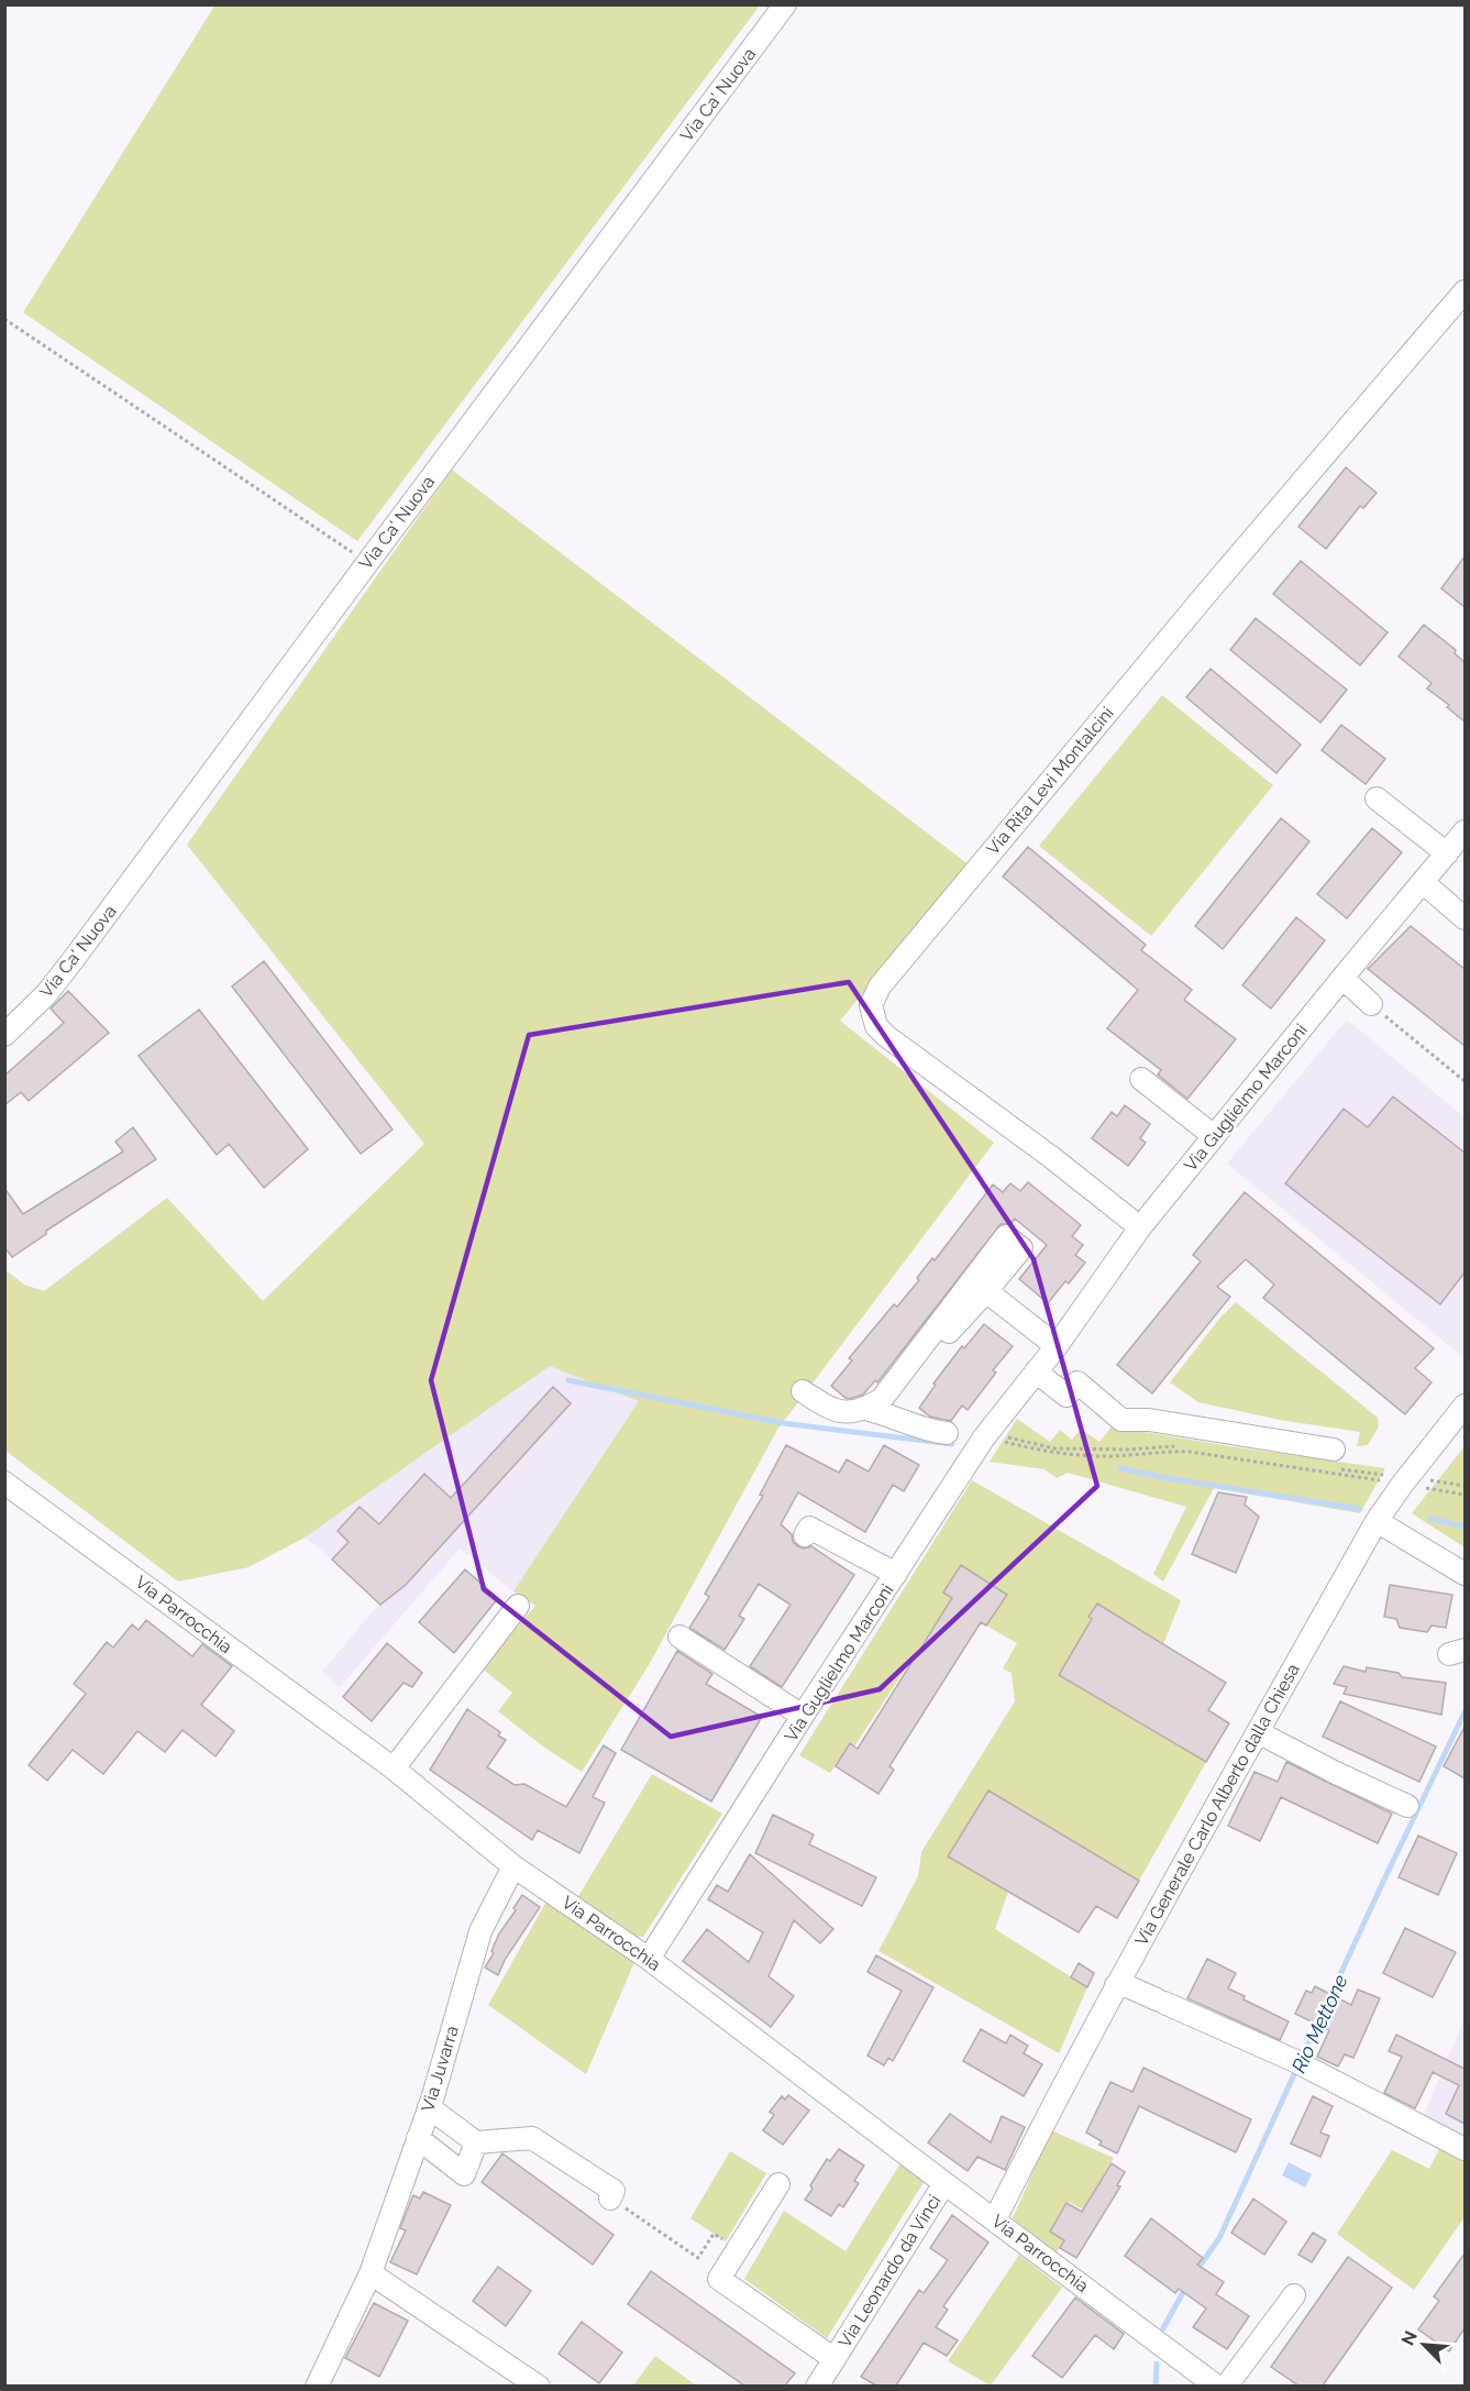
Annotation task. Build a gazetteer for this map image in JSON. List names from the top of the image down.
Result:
{
  "streets": {
    "street": [
      "Via Ca' Nuova",
      "Via Rita Levi Montalcini",
      "Via Guglielmo Marconi",
      "Via Parrocchia",
      "Via Generale Carlo Alberto dalla Chiesa",
      "Via Juvarra",
      "Via Leonardo da Vinci"
    ]
  },
  "crossings": [
    ["Via Rita Levi Montalcini", "Via Guglielmo Marconi"],
    ["Via Guglielmo Marconi", "Via Parrocchia"],
    ["Via Parrocchia", "Via Generale Carlo Alberto dalla Chiesa"],
    ["Via Parrocchia", "Via Juvarra"],
    ["Via Parrocchia", "Via Leonardo da Vinci"]
  ],
  "water": ["Rio Mettone"],
  "north": "top left"
}
